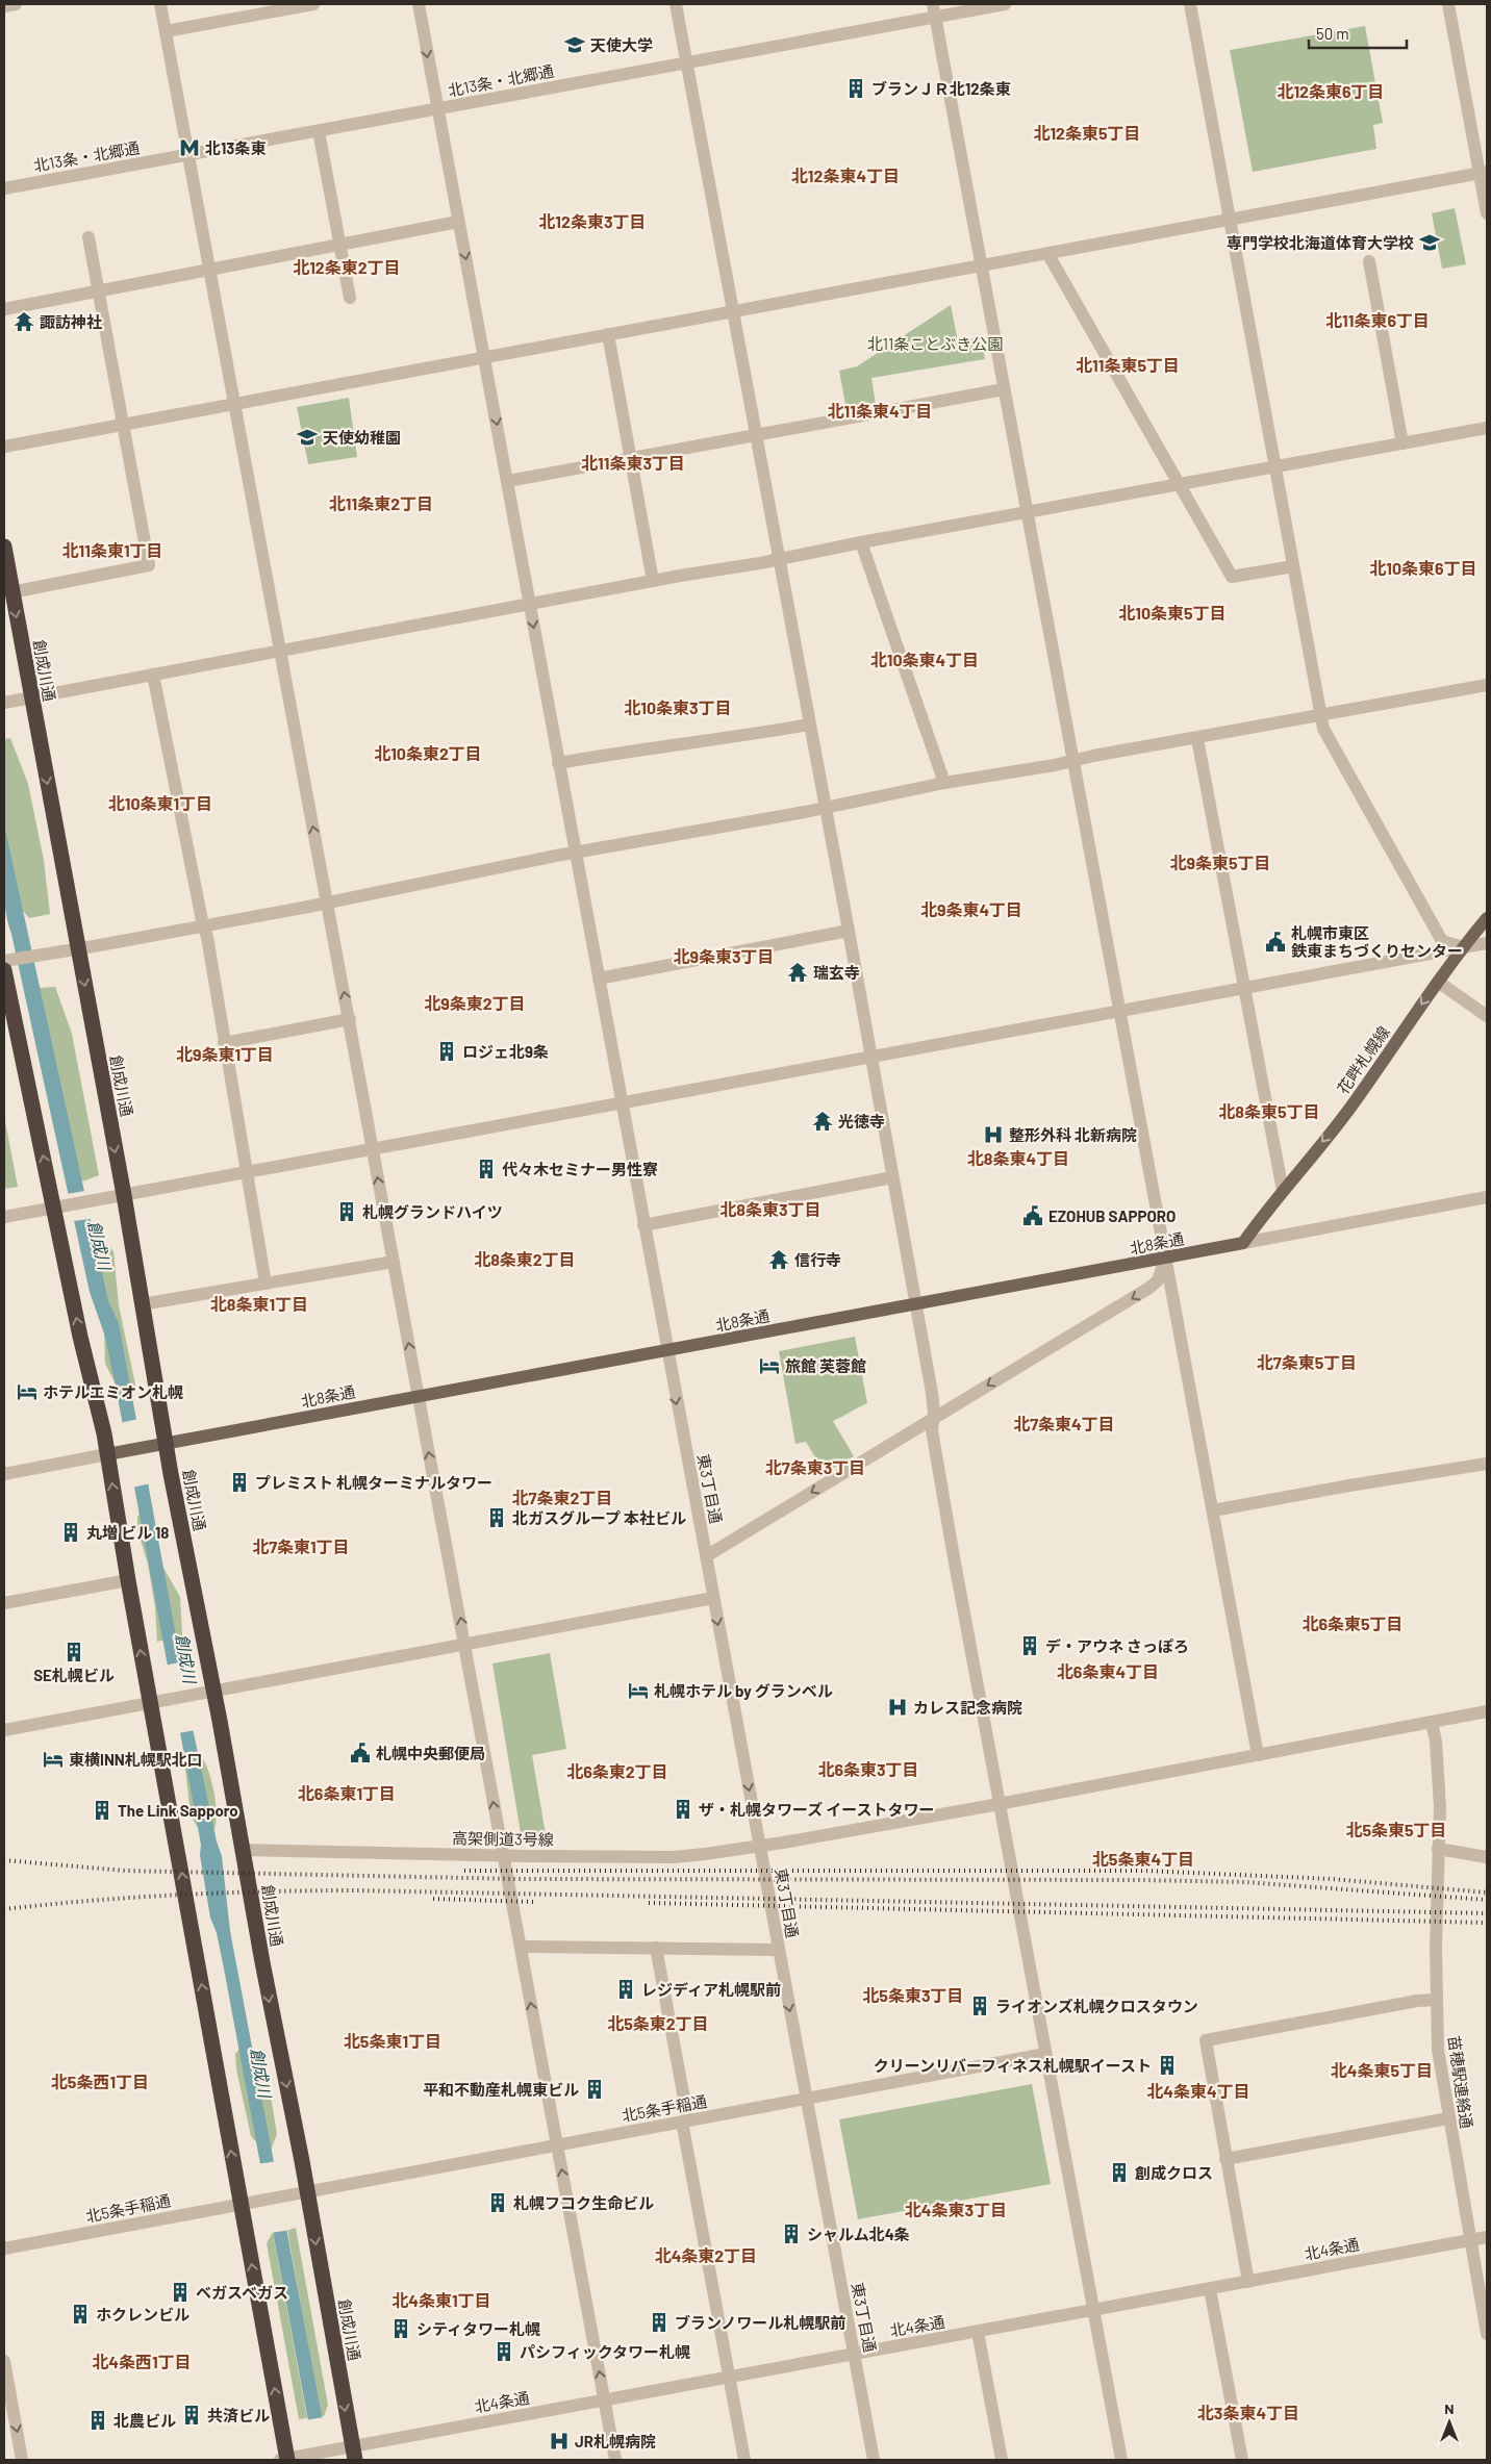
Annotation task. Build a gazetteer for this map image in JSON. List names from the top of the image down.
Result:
{
  "streets": {
    "highway": ["創成川通"],
    "main road": ["花畔札幌線", "北8条通"],
    "street": [
      "北13条・北郷通",
      "東3丁目通",
      "高架側道3号線",
      "苗穂駅連絡通",
      "北5条手稲通",
      "北4条通"
    ]
  },
  "crossings": [
    ["北13条・北郷通", "東3丁目通"],
    ["創成川通", "北8条通"],
    ["創成川通", "高架側道3号線"],
    ["創成川通", "北5条手稲通"],
    ["創成川通", "北4条通"],
    ["花畔札幌線", "北8条通"],
    ["北8条通", "東3丁目通"],
    ["東3丁目通", "高架側道3号線"],
    ["東3丁目通", "北5条手稲通"],
    ["東3丁目通", "北4条通"],
    ["高架側道3号線", "苗穂駅連絡通"],
    ["苗穂駅連絡通", "北4条通"]
  ],
  "one_way": ["花畔札幌線", "東3丁目通"],
  "districts": [
    "北12条東6丁目",
    "北12条東5丁目",
    "北12条東4丁目",
    "北12条東3丁目",
    "北12条東2丁目",
    "北11条東6丁目",
    "北11条東5丁目",
    "北11条東4丁目",
    "北11条東3丁目",
    "北11条東2丁目",
    "北11条東1丁目",
    "北10条東6丁目",
    "北10条東5丁目",
    "北10条東4丁目",
    "北10条東3丁目",
    "北10条東2丁目",
    "北10条東1丁目",
    "北9条東5丁目",
    "北9条東4丁目",
    "北9条東3丁目",
    "北9条東2丁目",
    "北9条東1丁目",
    "北8条東5丁目",
    "北8条東4丁目",
    "北8条東3丁目",
    "北8条東2丁目",
    "北8条東1丁目",
    "北7条東5丁目",
    "北7条東4丁目",
    "北7条東3丁目",
    "北7条東2丁目",
    "北7条東1丁目",
    "北6条東5丁目",
    "北6条東4丁目",
    "北6条東3丁目",
    "北6条東2丁目",
    "北6条東1丁目",
    "北5条東5丁目",
    "北5条東4丁目",
    "北5条東3丁目",
    "北5条東2丁目",
    "北5条東1丁目",
    "北4条東5丁目",
    "北5条西1丁目",
    "北4条東4丁目",
    "北4条東3丁目",
    "北4条東2丁目",
    "北4条東1丁目",
    "北4条西1丁目",
    "北3条東4丁目"
  ],
  "water": ["創成川"],
  "parks": ["北11条ことぶき公園"],
  "places": {
    "school or university": ["天使大学", "専門学校北海道体育大学校", "天使幼稚園"],
    "building": [
      "ブランＪＲ北12条東",
      "ロジェ北9条",
      "代々木セミナー男性寮",
      "札幌グランドハイツ",
      "プレミスト 札幌ターミナルタワー",
      "北ガスグループ 本社ビル",
      "丸増 ビル 18",
      "デ・アウネ さっぽろ",
      "SE札幌ビル",
      "ザ・札幌タワーズ イーストタワー",
      "The Link Sapporo",
      "レジディア札幌駅前",
      "ライオンズ札幌クロスタウン",
      "クリーンリバーフィネス札幌駅イースト",
      "平和不動産札幌東ビル",
      "創成クロス",
      "札幌フコク生命ビル",
      "シャルム北4条",
      "ベガスベガス",
      "ホクレンビル",
      "ブランノワール札幌駅前",
      "シティタワー札幌",
      "パシフィックタワー札幌",
      "共済ビル",
      "北農ビル"
    ],
    "metro station": ["北13条東"],
    "temple": [
      "諏訪神社",
      "瑞玄寺",
      "光徳寺",
      "信行寺"
    ],
    "public building": ["札幌市東区 鉄東まちづくりセンター", "EZOHUB SAPPORO", "札幌中央郵便局"],
    "hospital": ["整形外科 北新病院", "カレス記念病院", "JR札幌病院"],
    "hotel": [
      "旅館 芙蓉館",
      "ホテルエミオン札幌",
      "札幌ホテル by グランベル",
      "東横INN札幌駅北口"
    ]
  },
  "scale_bar": "50 m",
  "north": "top"
}
